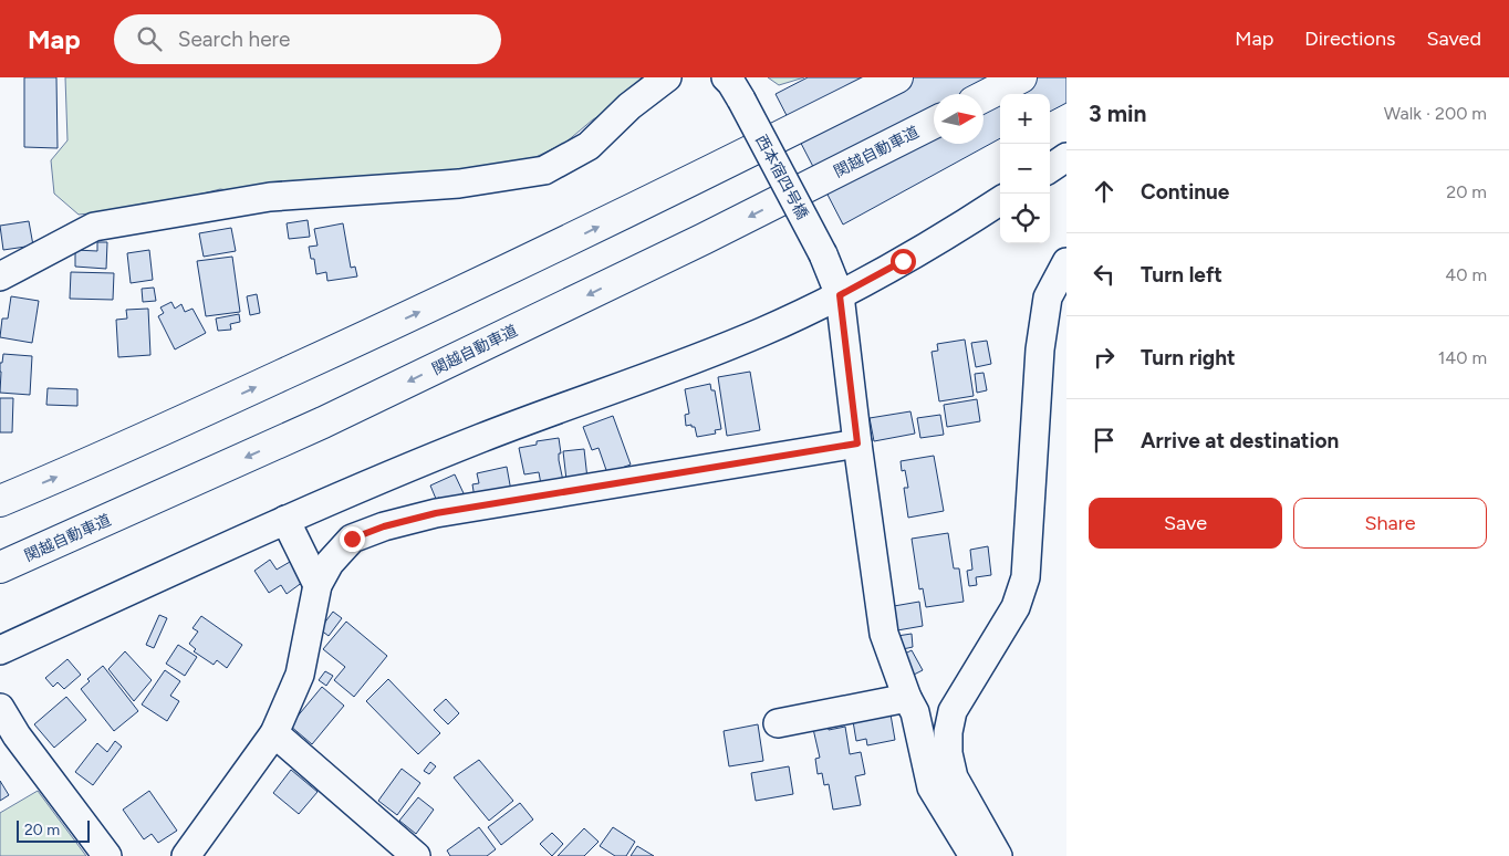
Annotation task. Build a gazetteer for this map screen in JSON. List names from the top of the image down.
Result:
{
  "streets": {
    "highway": ["関越自動車道"],
    "street": ["西本宿四号橋"]
  },
  "scale_bar": "20 m",
  "north": "right",
  "page": {
    "header": "Map",
    "search": "Search here",
    "nav": ["Map", "Directions", "Saved"],
    "heading": ["3 min", "Walk · 200 m"],
    "map_buttons": ["+", "−"],
    "list": [
      ["Continue", "20 m"],
      ["Turn left", "40 m"],
      ["Turn right", "140 m"],
      "Arrive at destination"
    ],
    "buttons": ["Save", "Share"],
    "scale": "20 m"
  }
}
